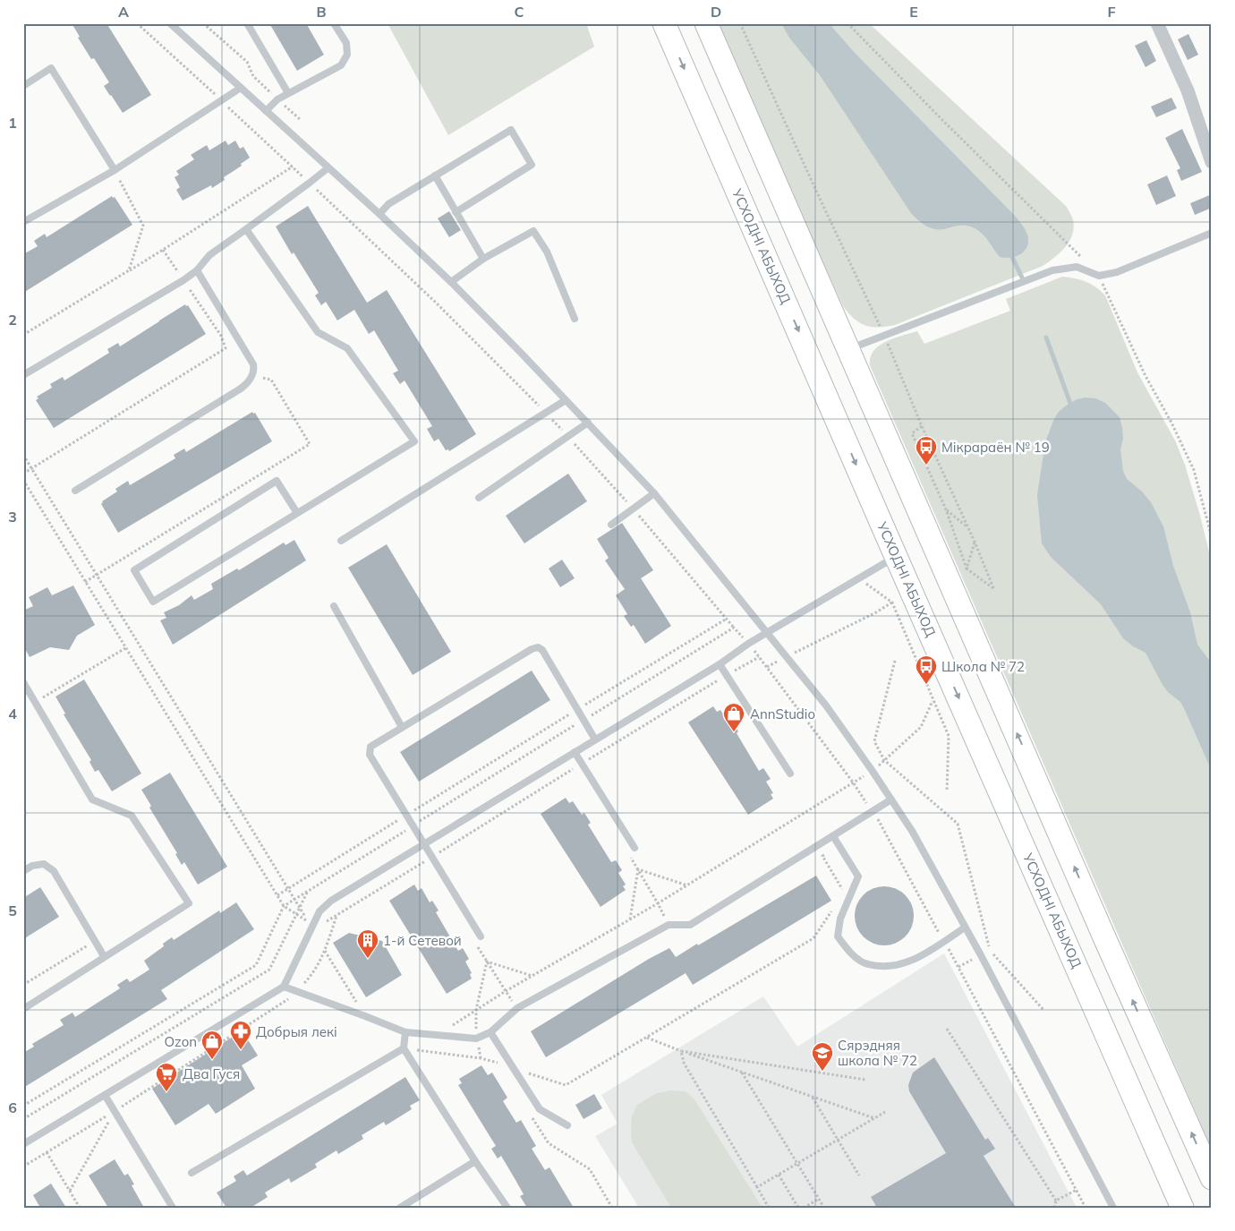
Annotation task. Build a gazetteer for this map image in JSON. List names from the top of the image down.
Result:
{
  "streets": {
    "main road": ["УСХОДНІ АБЫХОД"]
  },
  "places": {
    "bus stop": ["Мікрараён № 19", "Школа № 72"],
    "shop": ["AnnStudio", "Ozon"],
    "building": ["1-й Сетевой"],
    "pharmacy": ["Добрыя лекі"],
    "school or university": ["Сярэдняя школа № 72"],
    "supermarket": ["Два Гуся"]
  },
  "grid": {
    "columns": [
      "A",
      "B",
      "C",
      "D",
      "E",
      "F"
    ],
    "rows": [
      "1",
      "2",
      "3",
      "4",
      "5",
      "6"
    ]
  }
}
